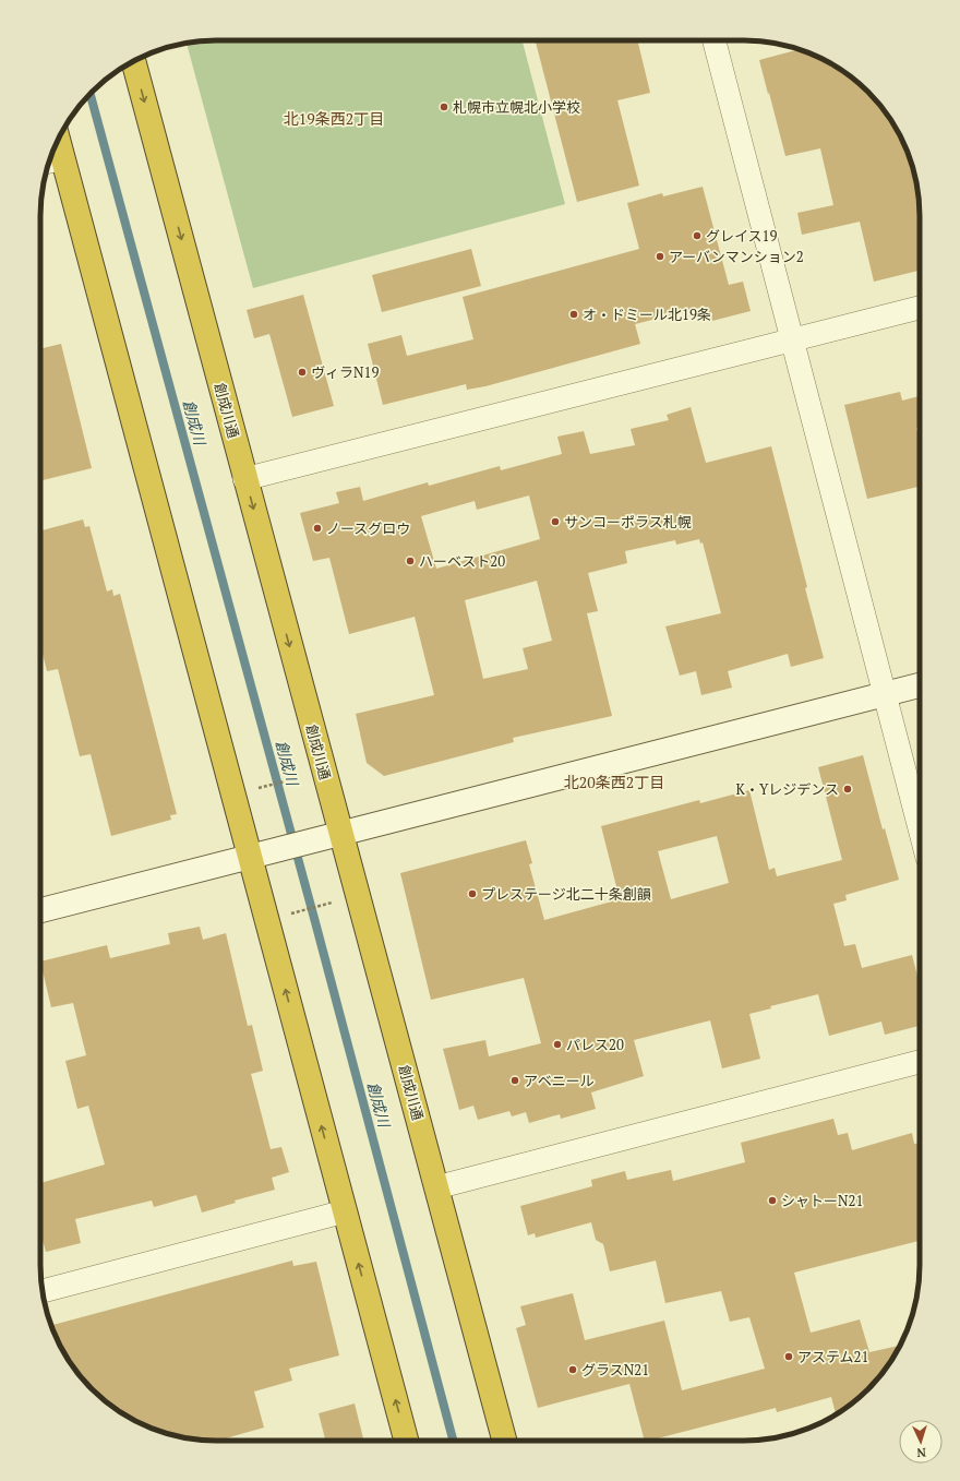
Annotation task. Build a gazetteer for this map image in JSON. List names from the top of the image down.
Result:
{
  "streets": {
    "highway": ["創成川通"]
  },
  "districts": ["北19条西2丁目", "北20条西2丁目"],
  "water": ["創成川"],
  "places": [
    "札幌市立幌北小学校",
    "グレイス19",
    "アーバンマンション2",
    "オ・ドミール北19条",
    "ヴィラN19",
    "サンコーポラス札幌",
    "ノースグロウ",
    "ハーベスト20",
    "K・Yレジデンス",
    "プレステージ北二十条創韻",
    "パレス20",
    "アベニール",
    "シャトーN21",
    "アステム21",
    "グラスN21"
  ],
  "north": "bottom"
}
